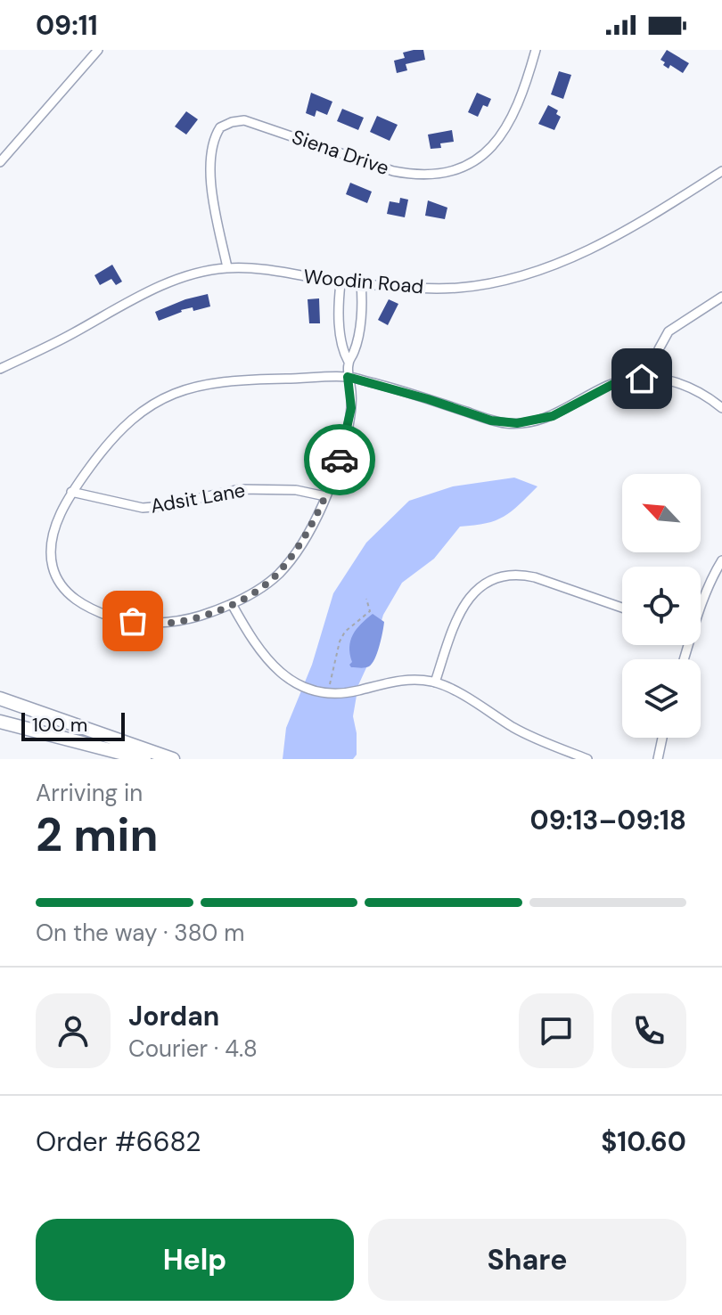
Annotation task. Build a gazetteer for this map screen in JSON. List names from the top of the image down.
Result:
{
  "streets": {
    "street": ["Siena Drive", "Woodin Road", "Adsit Lane"]
  },
  "crossings": [
    ["Siena Drive", "Woodin Road"]
  ],
  "scale_bar": "100 m",
  "north": "top left",
  "page": {
    "status": "09:11",
    "scale": "100 m",
    "heading": ["2 min", "Arriving in", "09:13–09:18"],
    "panel": [
      "Jordan",
      "Courier · 4.8",
      "Order #6682",
      "$10.60"
    ],
    "bar": "On the way · 380 m",
    "buttons": ["Help", "Share"]
  }
}
